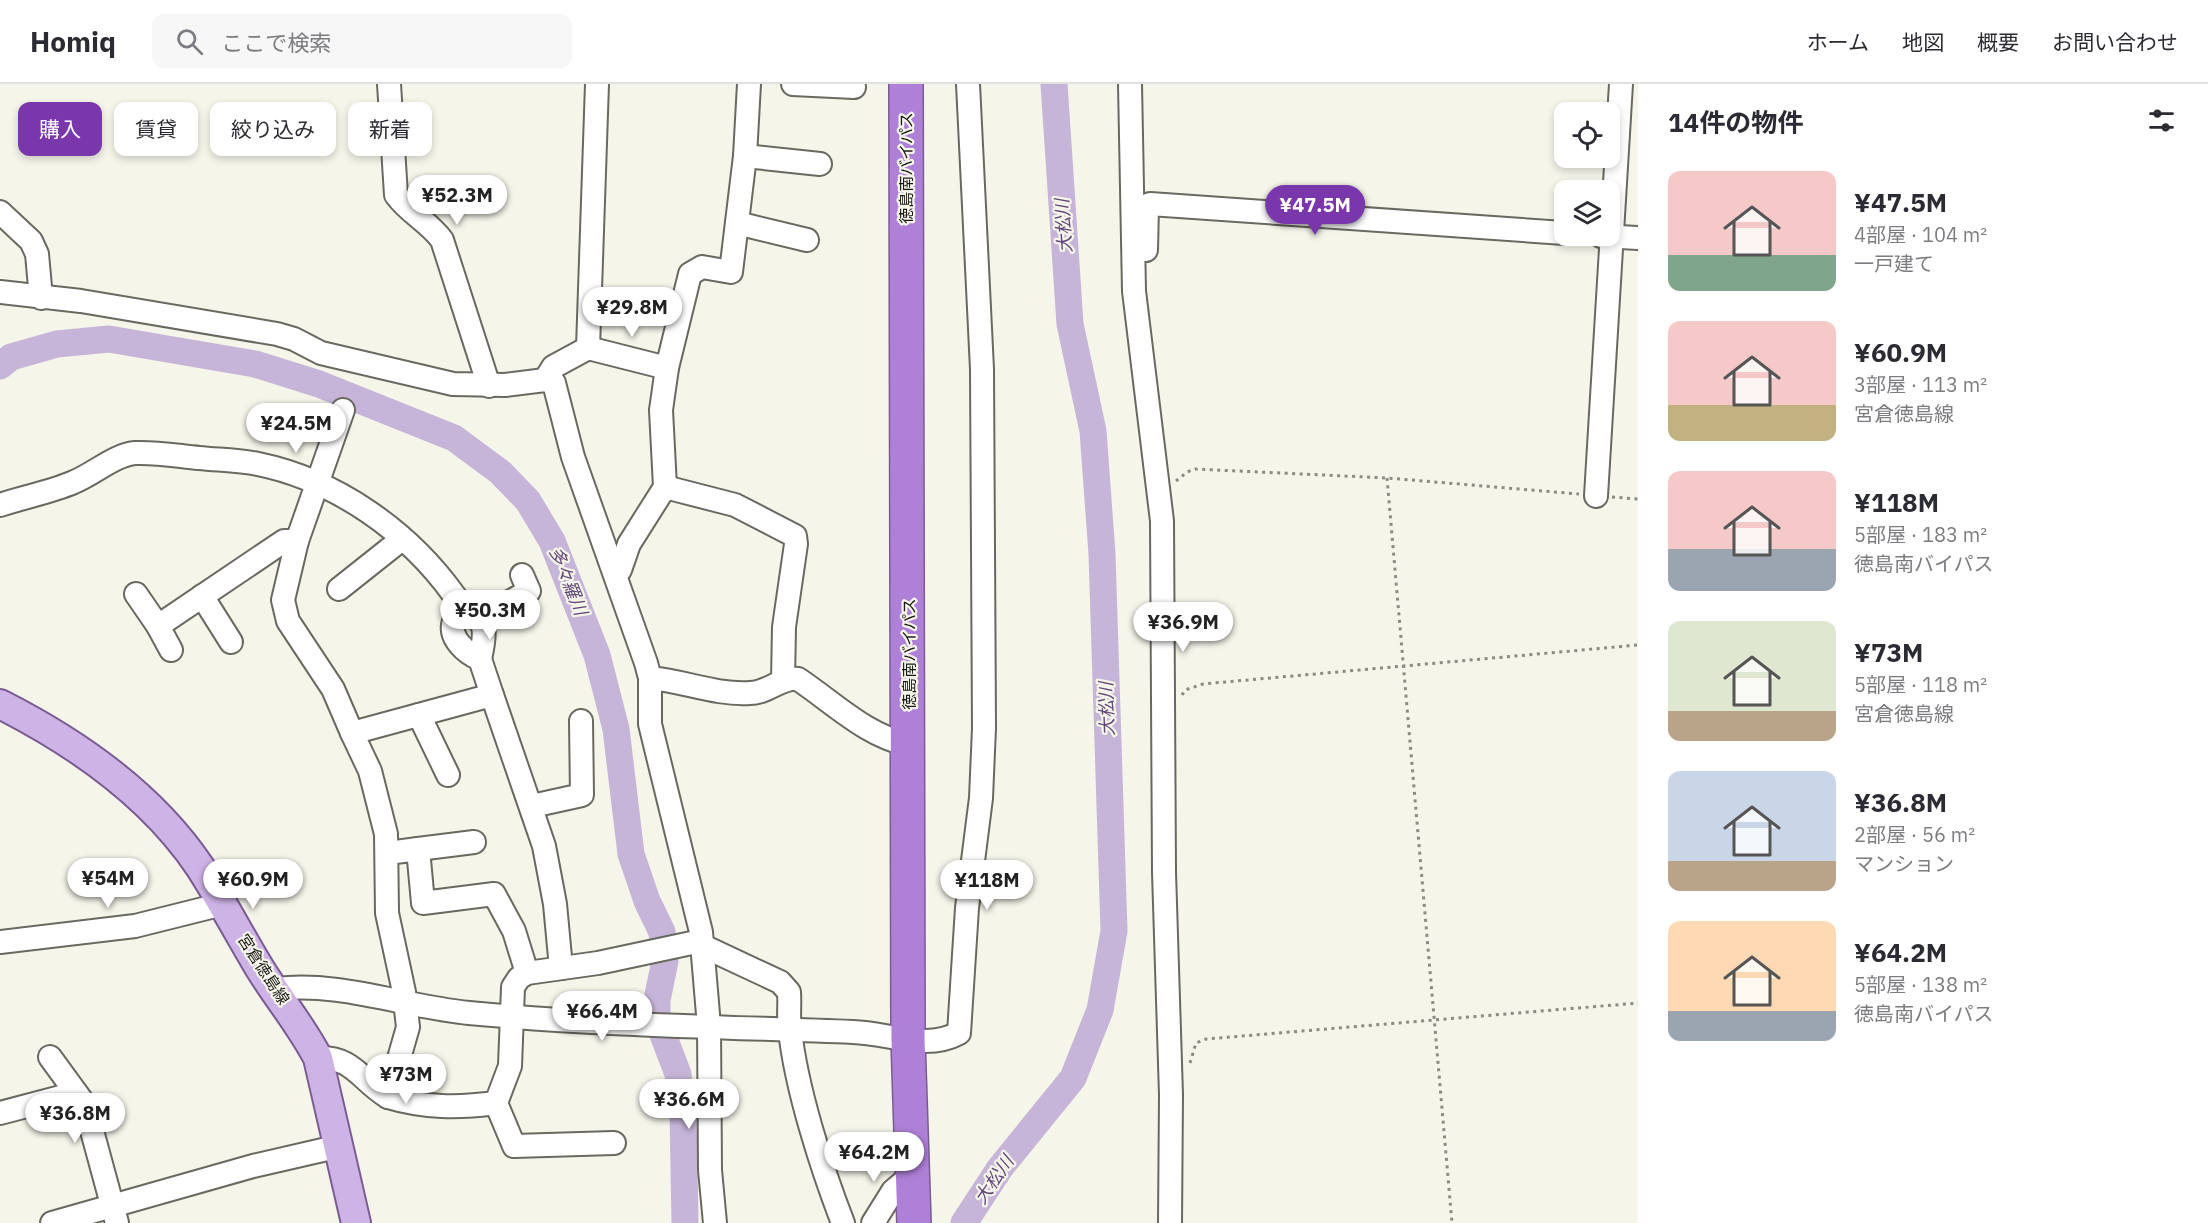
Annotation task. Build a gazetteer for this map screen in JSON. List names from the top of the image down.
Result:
{
  "streets": {
    "highway": ["徳島南バイパス"],
    "main road": ["宮倉徳島線"]
  },
  "water": ["大松川", "多々羅川"],
  "page": {
    "header": "Homiq",
    "search": "ここで検索",
    "nav": [
      "ホーム",
      "地図",
      "概要",
      "お問い合わせ"
    ],
    "heading": "14件の物件",
    "chip": [
      "購入",
      "賃貸",
      "絞り込み",
      "新着"
    ],
    "list": [
      {
        "name": "¥47.5M",
        "note": "4部屋 · 104 m² · 一戸建て"
      },
      {
        "name": "¥60.9M",
        "note": "3部屋 · 113 m² · 宮倉徳島線"
      },
      {
        "name": "¥118M",
        "note": "5部屋 · 183 m² · 徳島南バイパス"
      },
      {
        "name": "¥73M",
        "note": "5部屋 · 118 m² · 宮倉徳島線"
      },
      {
        "name": "¥36.8M",
        "note": "2部屋 · 56 m² · マンション"
      },
      {
        "name": "¥64.2M",
        "note": "5部屋 · 138 m² · 徳島南バイパス"
      }
    ],
    "price": [
      "¥52.3M",
      "¥47.5M",
      "¥29.8M",
      "¥24.5M",
      "¥50.3M",
      "¥36.9M",
      "¥54M",
      "¥60.9M",
      "¥118M",
      "¥66.4M",
      "¥73M",
      "¥36.6M",
      "¥36.8M",
      "¥64.2M"
    ]
  }
}
